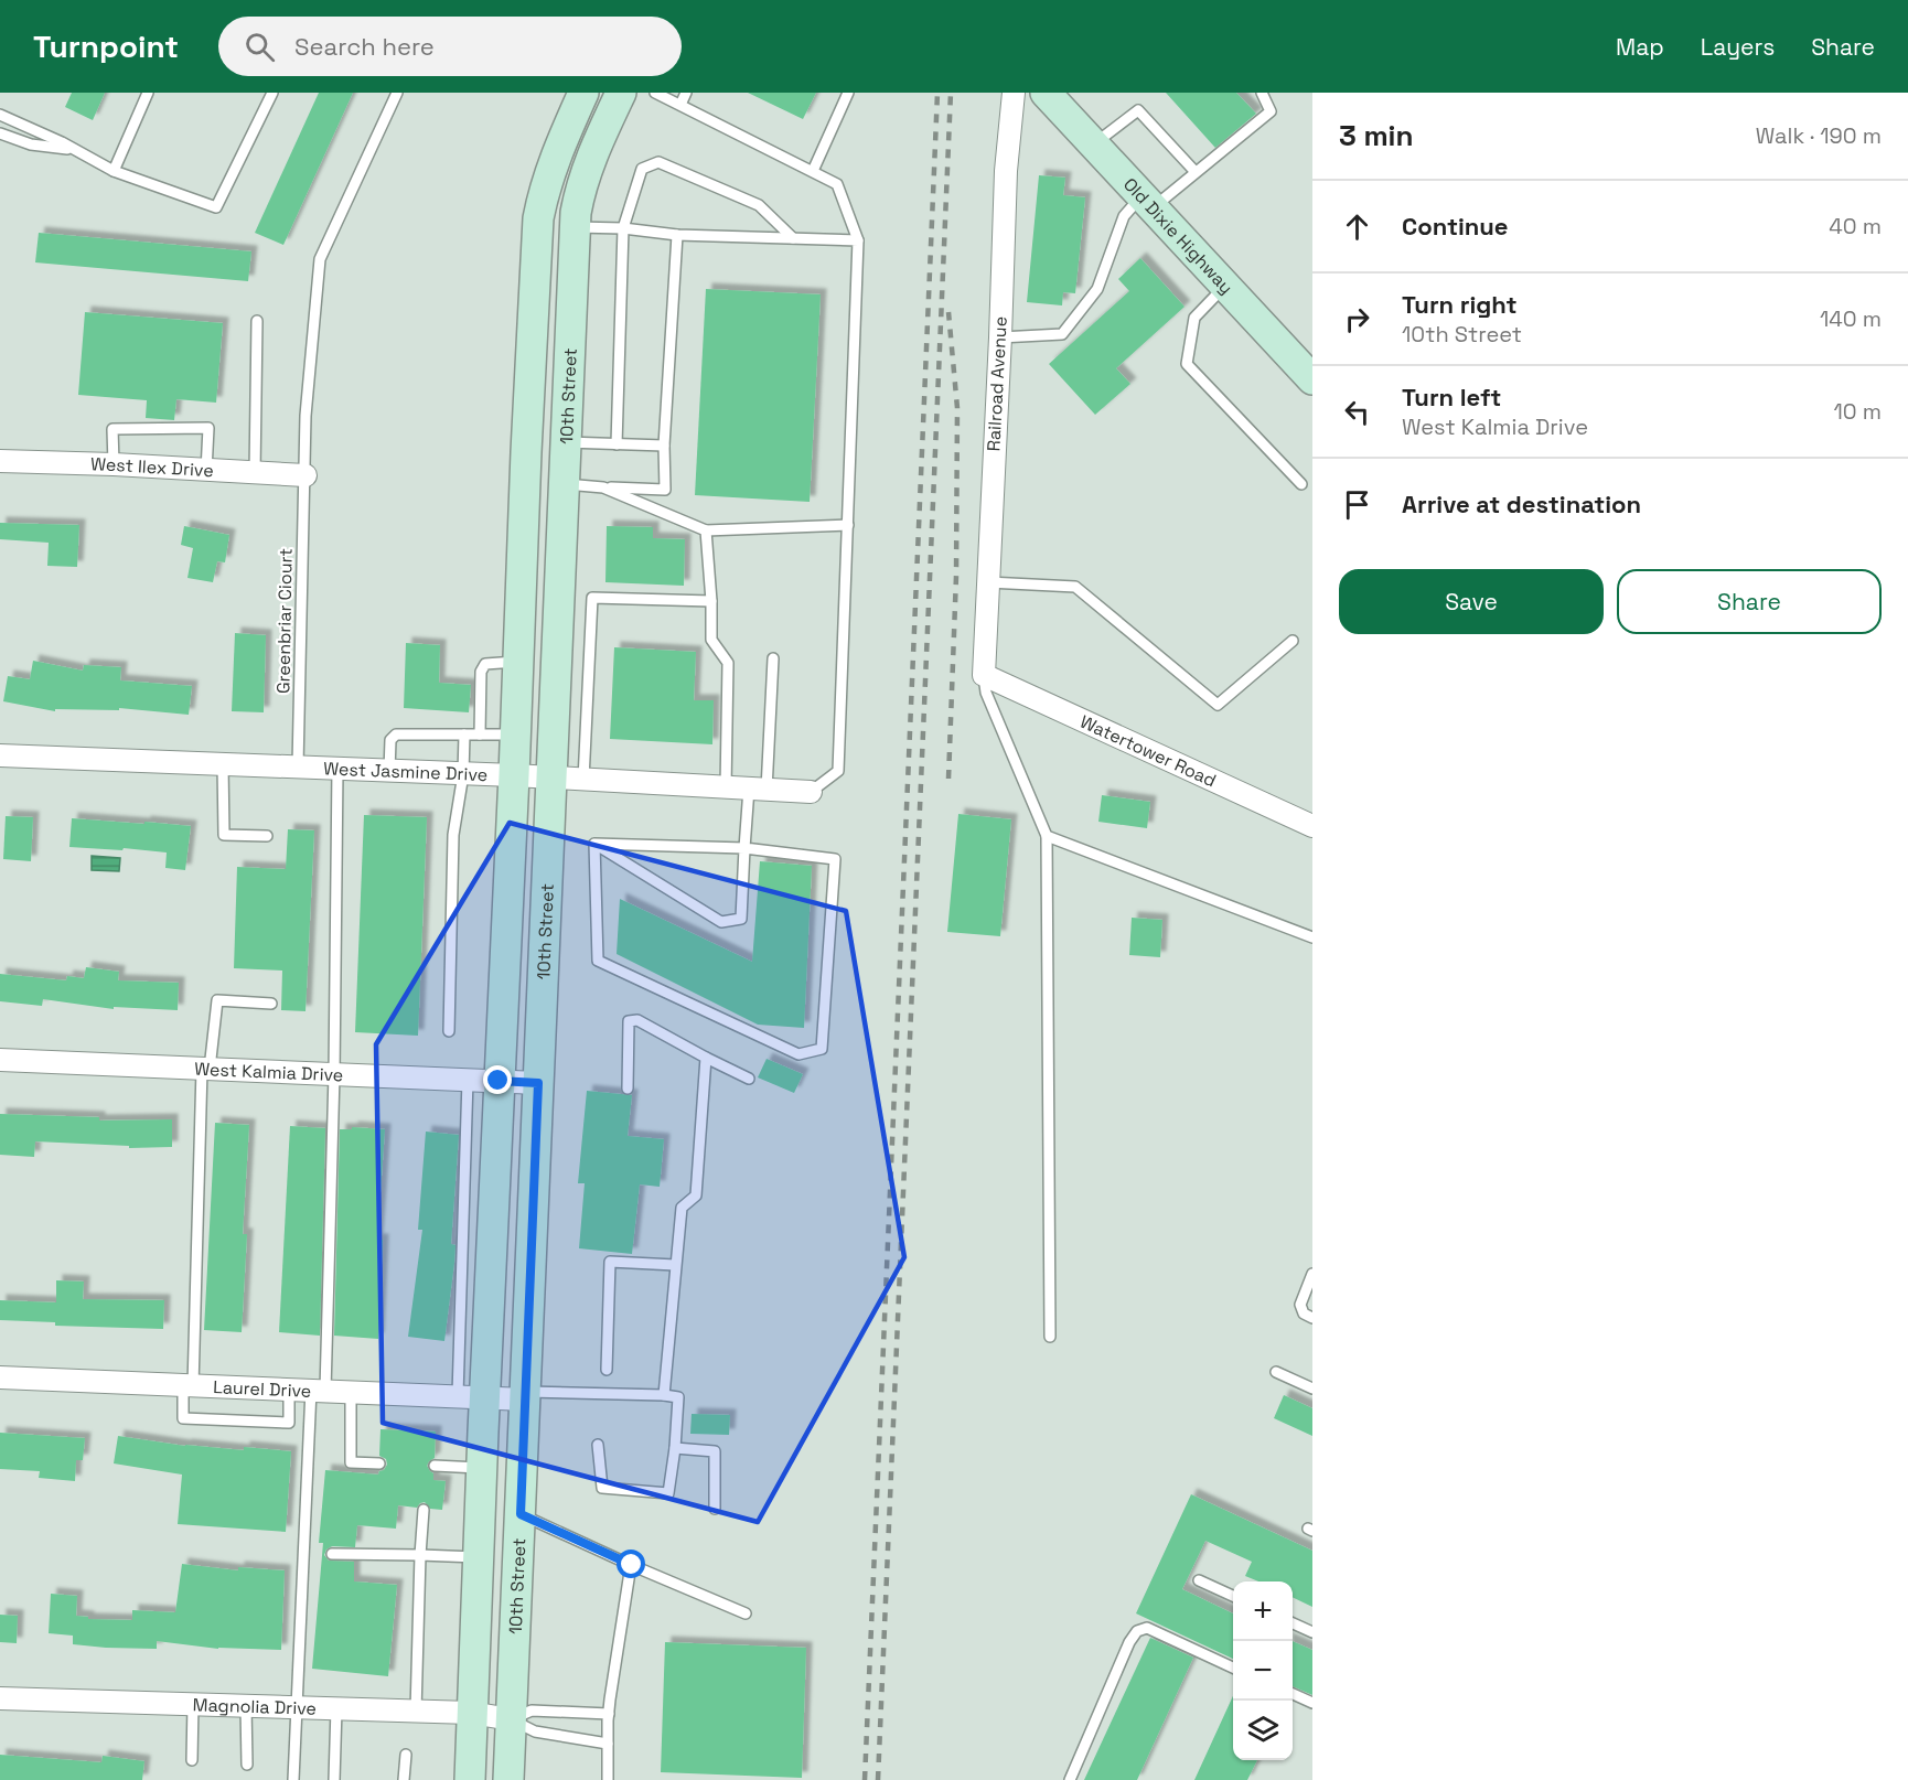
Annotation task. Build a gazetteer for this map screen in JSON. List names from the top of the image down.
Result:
{
  "streets": {
    "main road": ["Old Dixie Highway", "10th Street"],
    "street": [
      "Railroad Avenue",
      "West Ilex Drive",
      "Watertower Road",
      "West Jasmine Drive",
      "West Kalmia Drive",
      "Laurel Drive",
      "Magnolia Drive"
    ],
    "lane": ["Greenbriar Ciourt"]
  },
  "crossings": [
    ["Railroad Avenue", "Watertower Road"],
    ["10th Street", "West Jasmine Drive"],
    ["10th Street", "West Kalmia Drive"],
    ["10th Street", "Laurel Drive"],
    ["10th Street", "Magnolia Drive"],
    ["West Ilex Drive", "Greenbriar Ciourt"],
    ["Greenbriar Ciourt", "West Jasmine Drive"]
  ],
  "page": {
    "header": "Turnpoint",
    "search": "Search here",
    "nav": ["Map", "Layers", "Share"],
    "heading": ["3 min", "Walk · 190 m"],
    "list": [
      ["Continue", "40 m"],
      ["Turn right", "10th Street", "140 m"],
      ["Turn left", "West Kalmia Drive", "10 m"],
      "Arrive at destination"
    ],
    "buttons": ["Save", "Share"],
    "map_buttons": ["+", "−"]
  }
}
